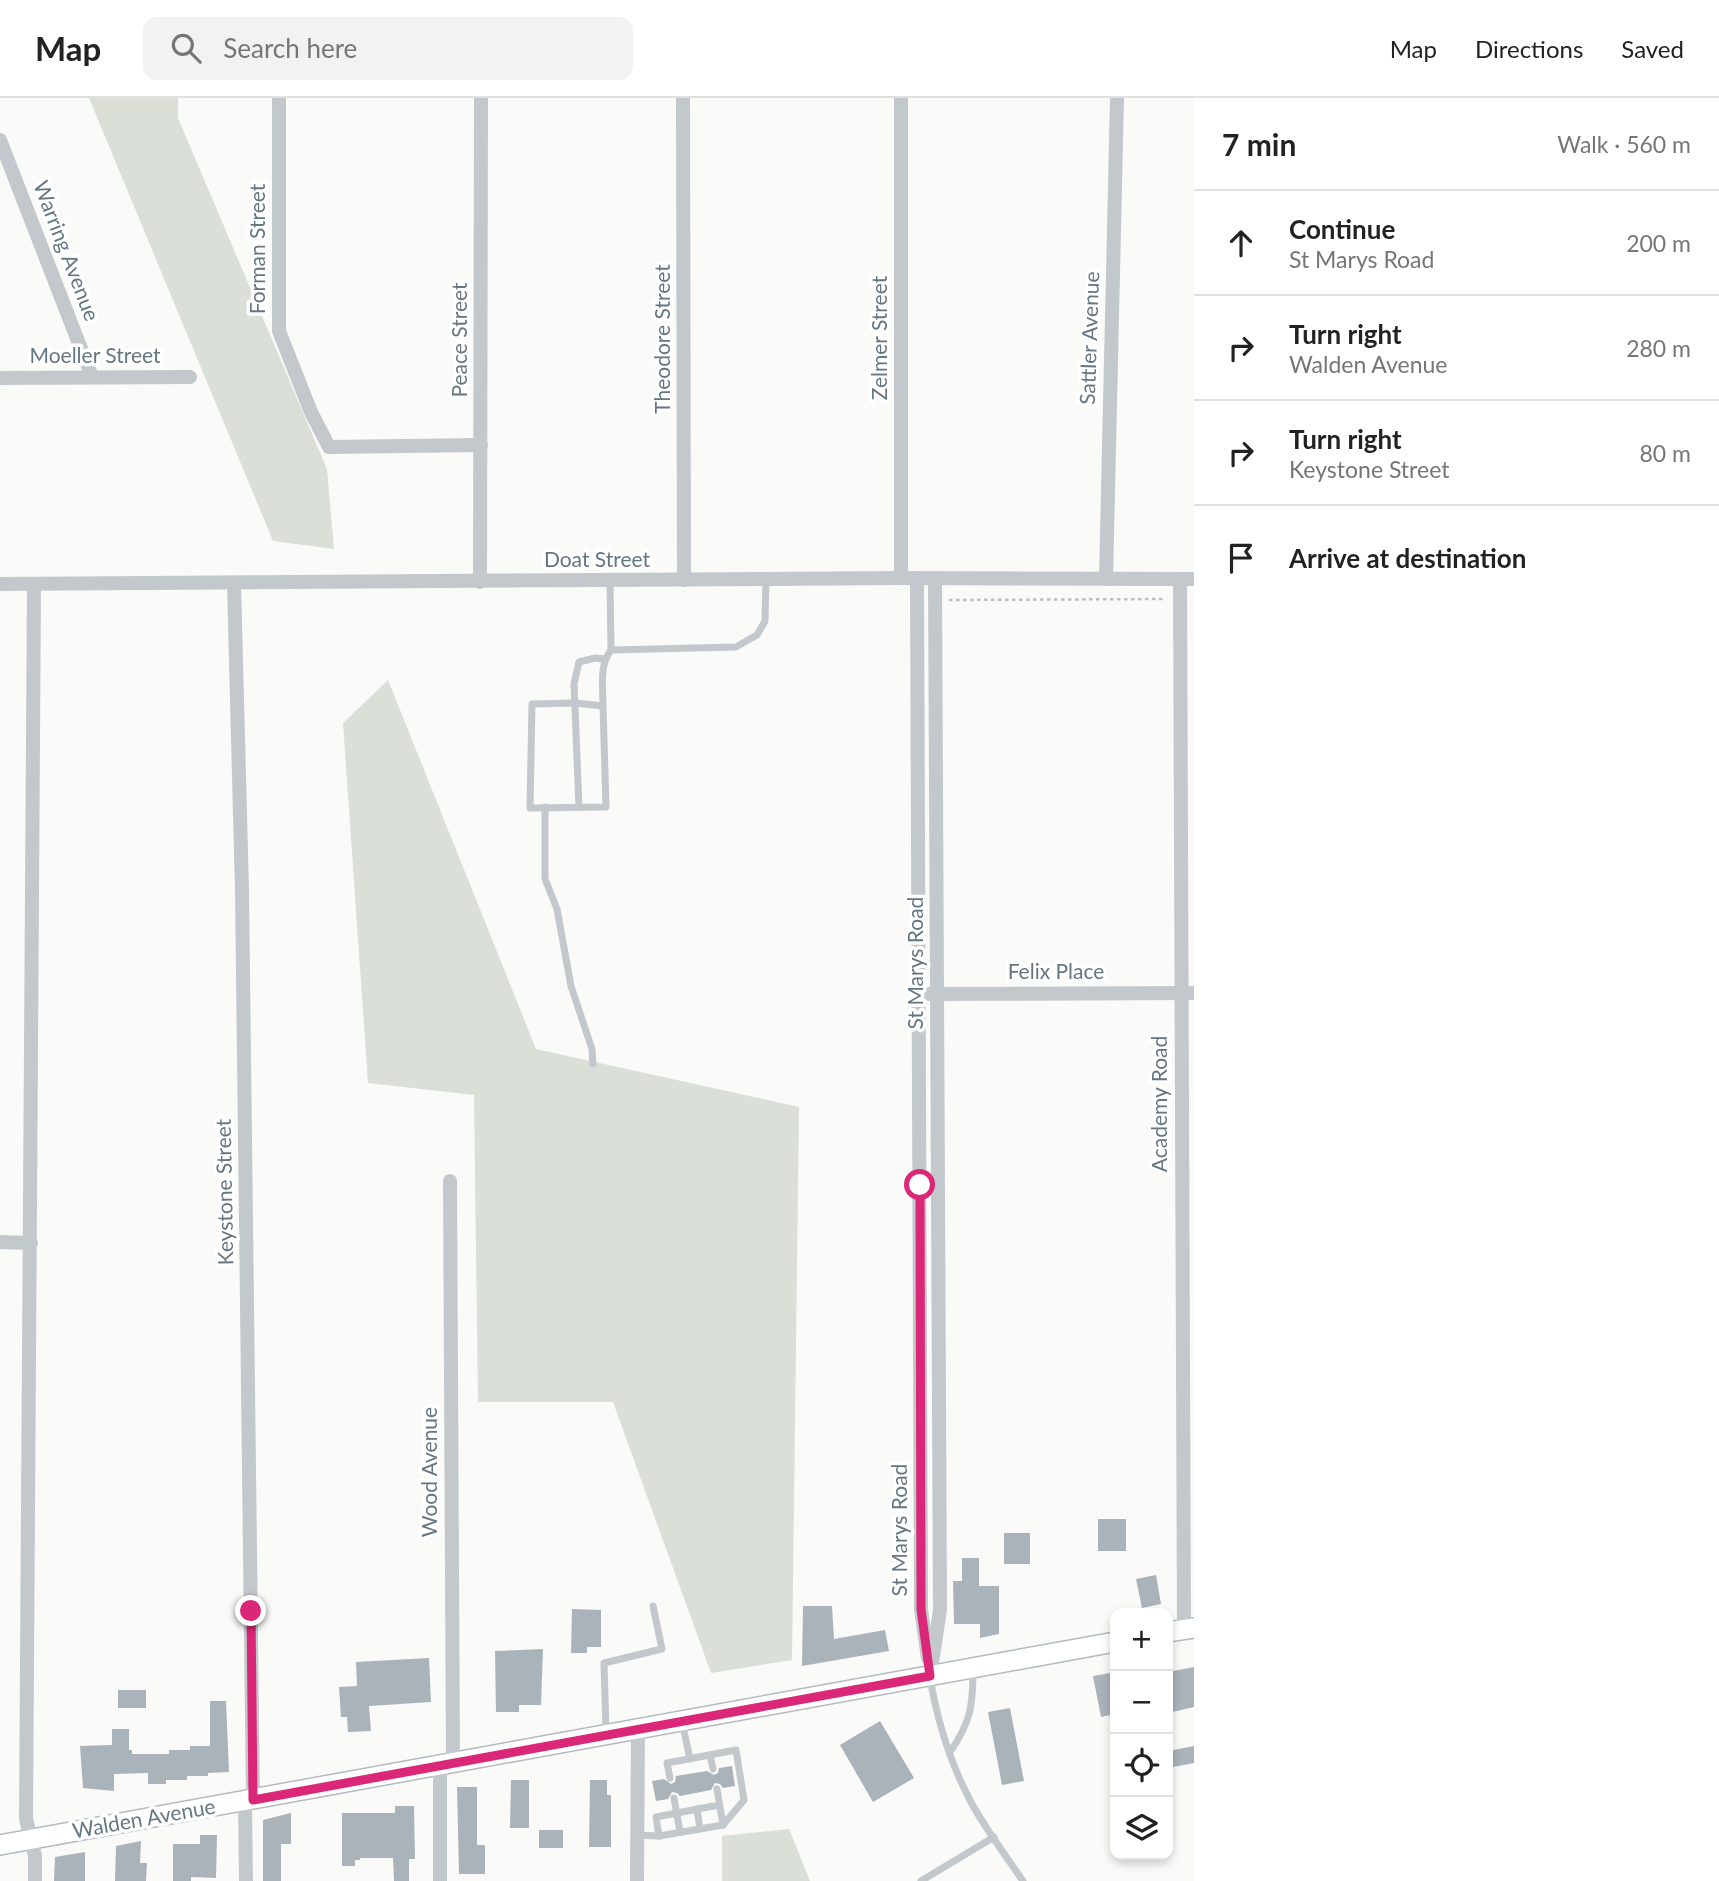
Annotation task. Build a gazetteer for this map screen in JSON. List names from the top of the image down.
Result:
{
  "streets": {
    "main road": ["Walden Avenue"],
    "street": [
      "Forman Street",
      "Warring Avenue",
      "Zelmer Street",
      "Sattler Avenue",
      "Theodore Street",
      "Peace Street",
      "Moeller Street",
      "Doat Street",
      "St Marys Road",
      "Felix Place",
      "Academy Road",
      "Keystone Street",
      "Wood Avenue"
    ]
  },
  "crossings": [
    ["Forman Street", "Peace Street"],
    ["Warring Avenue", "Moeller Street"],
    ["Zelmer Street", "Doat Street"],
    ["Sattler Avenue", "Doat Street"],
    ["Theodore Street", "Doat Street"],
    ["Peace Street", "Doat Street"],
    ["Doat Street", "St Marys Road"],
    ["Doat Street", "Academy Road"],
    ["Doat Street", "Keystone Street"],
    ["St Marys Road", "Felix Place"],
    ["St Marys Road", "Walden Avenue"],
    ["Felix Place", "Academy Road"],
    ["Keystone Street", "Walden Avenue"],
    ["Wood Avenue", "Walden Avenue"]
  ],
  "page": {
    "header": "Map",
    "search": "Search here",
    "nav": ["Map", "Directions", "Saved"],
    "heading": ["7 min", "Walk · 560 m"],
    "list": [
      ["Continue", "St Marys Road", "200 m"],
      ["Turn right", "Walden Avenue", "280 m"],
      ["Turn right", "Keystone Street", "80 m"],
      "Arrive at destination"
    ],
    "map_buttons": ["+", "−"]
  }
}
